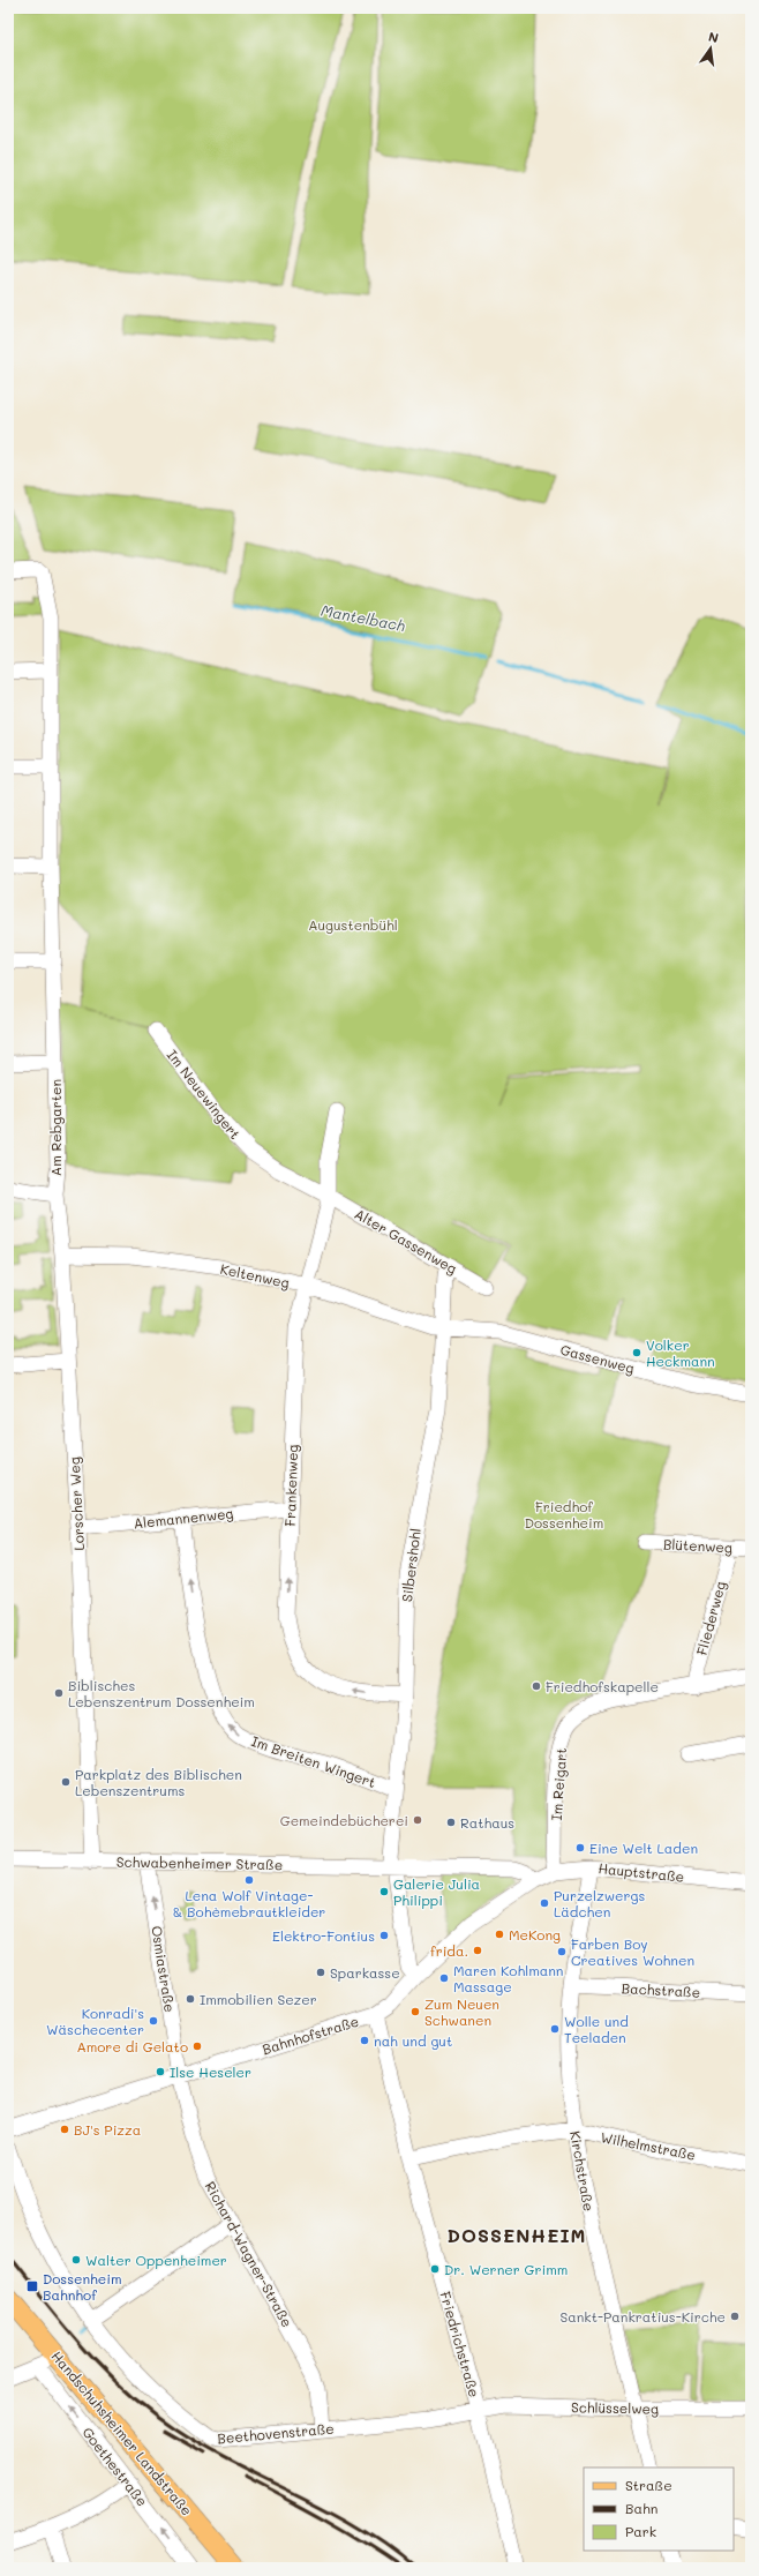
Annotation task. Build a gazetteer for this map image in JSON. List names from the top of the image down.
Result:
{
  "streets": {
    "main road": ["Handschuhsheimer Landstraße"],
    "street": [
      "Im Neuewingert",
      "Am Rebgarten",
      "Alter Gassenweg",
      "Keltenweg",
      "Gassenweg",
      "Frankenweg",
      "Lorscher Weg",
      "Alemannenweg",
      "Blütenweg",
      "Silbershohl",
      "Fliederweg",
      "Im Breiten Wingert",
      "Im Reigart",
      "Schwabenheimer Straße",
      "Hauptstraße",
      "Osmiastraße",
      "Bachstraße",
      "Bahnhofstraße",
      "Wilhelmstraße",
      "Kirchstraße",
      "Richard-Wagner-Straße",
      "Friedrichstraße",
      "Schlüsselweg",
      "Beethovenstraße",
      "Goethestraße"
    ]
  },
  "crossings": [
    ["Im Neuewingert", "Alter Gassenweg"],
    ["Im Neuewingert", "Frankenweg"],
    ["Am Rebgarten", "Lorscher Weg"],
    ["Alter Gassenweg", "Frankenweg"],
    ["Alter Gassenweg", "Silbershohl"],
    ["Keltenweg", "Gassenweg"],
    ["Keltenweg", "Frankenweg"],
    ["Keltenweg", "Lorscher Weg"],
    ["Keltenweg", "Silbershohl"],
    ["Gassenweg", "Silbershohl"],
    ["Frankenweg", "Alemannenweg"],
    ["Frankenweg", "Silbershohl"],
    ["Lorscher Weg", "Alemannenweg"],
    ["Lorscher Weg", "Schwabenheimer Straße"],
    ["Alemannenweg", "Im Breiten Wingert"],
    ["Blütenweg", "Fliederweg"],
    ["Silbershohl", "Im Breiten Wingert"],
    ["Silbershohl", "Schwabenheimer Straße"],
    ["Silbershohl", "Bahnhofstraße"],
    ["Fliederweg", "Im Reigart"],
    ["Im Reigart", "Hauptstraße"],
    ["Schwabenheimer Straße", "Hauptstraße"],
    ["Schwabenheimer Straße", "Osmiastraße"],
    ["Schwabenheimer Straße", "Bahnhofstraße"],
    ["Hauptstraße", "Bahnhofstraße"],
    ["Hauptstraße", "Kirchstraße"],
    ["Osmiastraße", "Bahnhofstraße"],
    ["Osmiastraße", "Richard-Wagner-Straße"],
    ["Bachstraße", "Kirchstraße"],
    ["Bahnhofstraße", "Richard-Wagner-Straße"],
    ["Bahnhofstraße", "Friedrichstraße"],
    ["Wilhelmstraße", "Kirchstraße"],
    ["Wilhelmstraße", "Friedrichstraße"],
    ["Kirchstraße", "Schlüsselweg"],
    ["Richard-Wagner-Straße", "Beethovenstraße"],
    ["Friedrichstraße", "Schlüsselweg"],
    ["Friedrichstraße", "Beethovenstraße"],
    ["Schlüsselweg", "Beethovenstraße"]
  ],
  "one_way": [
    "Frankenweg",
    "Im Breiten Wingert",
    "Osmiastraße",
    "Goethestraße"
  ],
  "districts": ["DOSSENHEIM"],
  "water": ["Mantelbach"],
  "parks": ["Augustenbühl", "Friedhof Dossenheim"],
  "places": {
    "other": [
      "Volker Heckmann",
      "Friedhofskapelle",
      "Biblisches Lebenszentrum Dossenheim",
      "Parkplatz des Biblischen Lebenszentrums",
      "Gemeindebücherei",
      "Rathaus",
      "Eine Welt Laden",
      "Lena Wolf Vintage- & Bohèmebrautkleider",
      "Galerie Julia Philippi",
      "Purzelzwergs Lädchen",
      "MeKong",
      "Elektro-Fontius",
      "frida.",
      "Farben Boy Creatives Wohnen",
      "Sparkasse",
      "Maren Kohlmann Massage",
      "Immobilien Sezer",
      "Zum Neuen Schwanen",
      "Konradi's Wäschecenter",
      "Wolle und Teeladen",
      "nah und gut",
      "Amore di Gelato",
      "Ilse Heseler",
      "BJ's Pizza",
      "Walter Oppenheimer",
      "Dr. Werner Grimm",
      "Sankt-Pankratius-Kirche"
    ],
    "transit": ["Dossenheim Bahnhof"]
  },
  "legend": ["Straße", "Bahn", "Park"],
  "north": "top"
}
